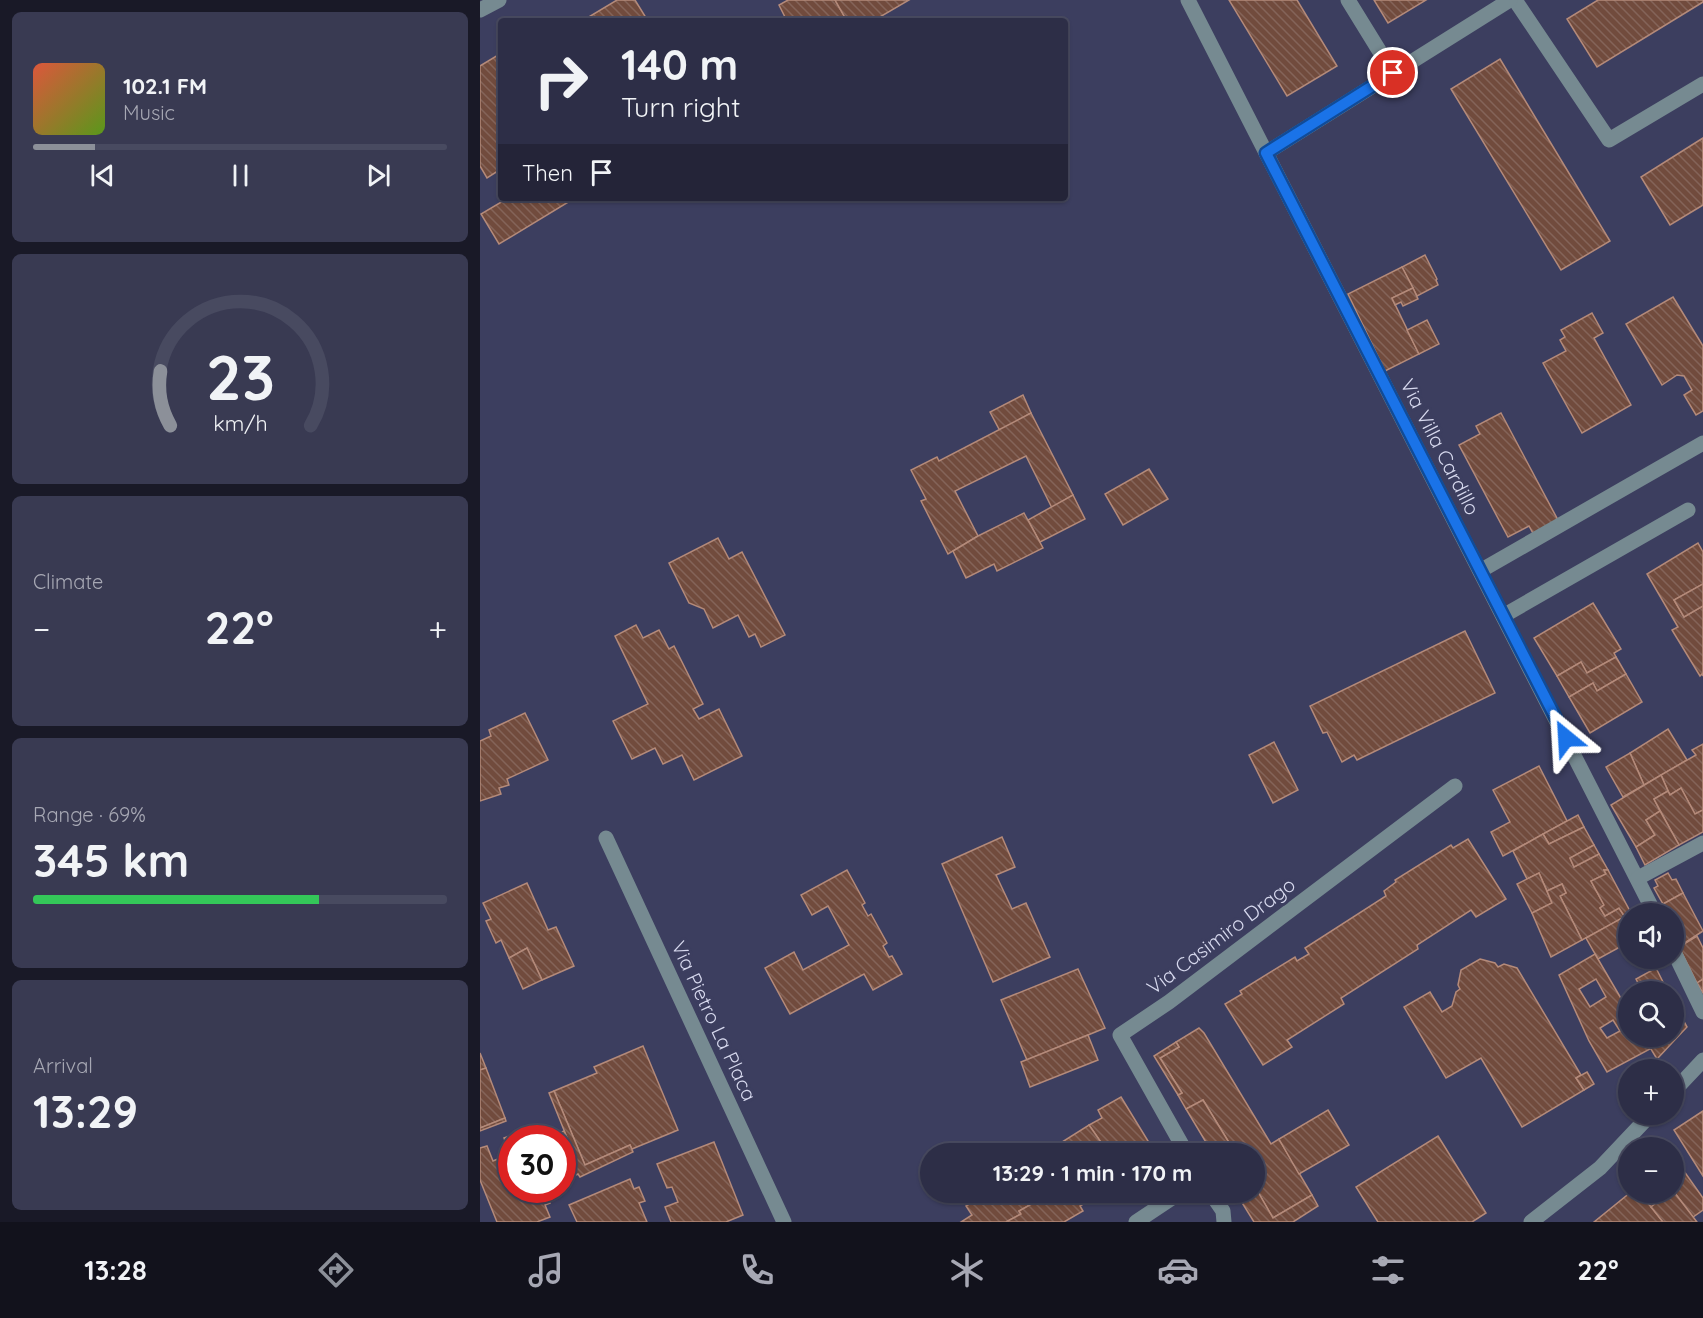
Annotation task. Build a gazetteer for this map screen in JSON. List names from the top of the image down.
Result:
{
  "streets": {
    "street": ["Via Villa Cardillo", "Via Casimiro Drago", "Via Pietro La Placa"]
  },
  "page": {
    "turn": ["140 m", "Turn right"],
    "song": ["102.1 FM", "Music"],
    "then": "Then",
    "tile": [
      "Climate",
      ["Range · 69%", "345 km"],
      ["Arrival", "13:29"]
    ],
    "heat": ["−", "22°", "+"],
    "map_buttons": ["+", "−"],
    "limit": "30",
    "trip": "13:29 · 1 min · 170 m",
    "tabs": ["13:28", "22°"],
    "gauge": ["23", "km/h"]
  }
}
